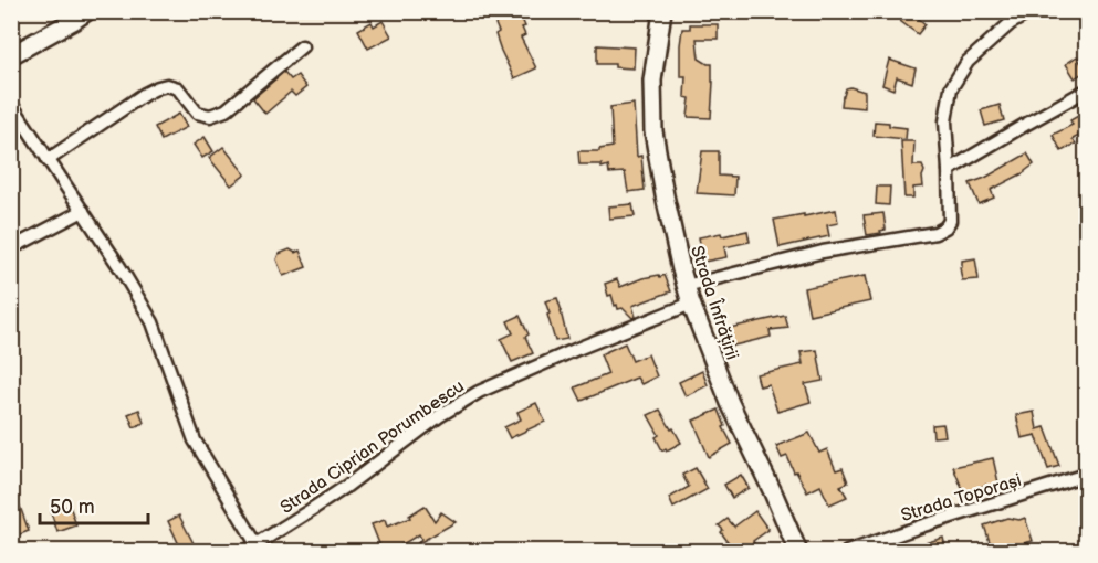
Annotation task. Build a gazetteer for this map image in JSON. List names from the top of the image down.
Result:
{
  "streets": {
    "main road": ["Strada Înfrățirii"],
    "street": ["Strada Ciprian Porumbescu", "Strada Toporași"]
  },
  "crossings": [
    ["Strada Înfrățirii", "Strada Ciprian Porumbescu"]
  ],
  "scale_bar": "50 m"
}
